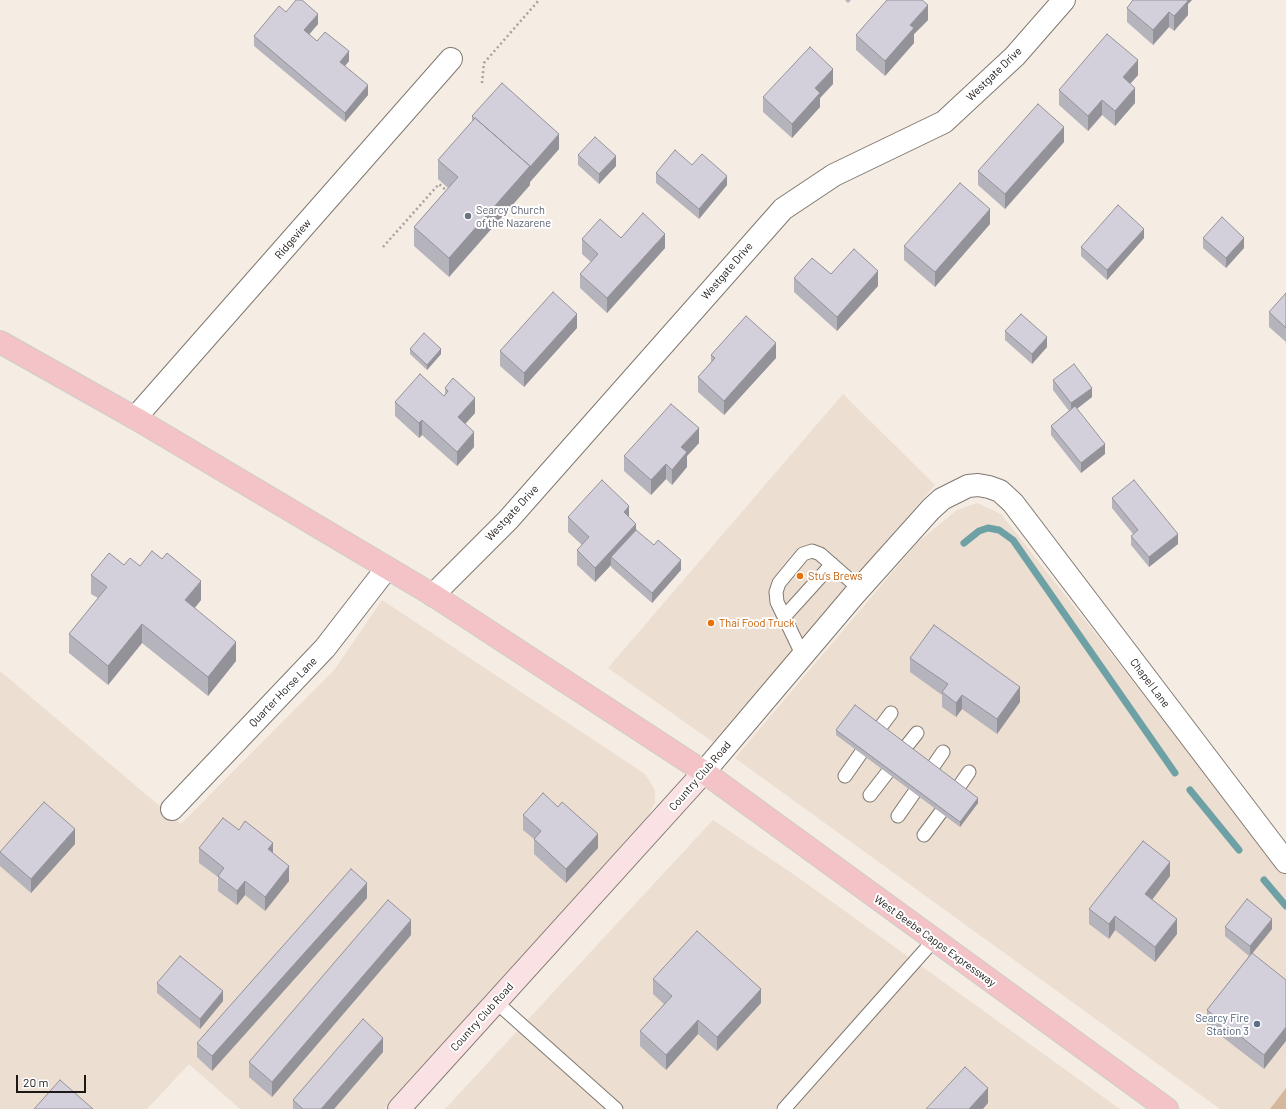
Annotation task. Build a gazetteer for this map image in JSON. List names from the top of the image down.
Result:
{
  "streets": {
    "main road": ["West Beebe Capps Expressway"],
    "street": [
      "Westgate Drive",
      "Ridgeview",
      "Chapel Lane",
      "Quarter Horse Lane",
      "Country Club Road"
    ]
  },
  "crossings": [
    ["Westgate Drive", "West Beebe Capps Expressway"],
    ["Ridgeview", "West Beebe Capps Expressway"],
    ["Chapel Lane", "Country Club Road"],
    ["Quarter Horse Lane", "West Beebe Capps Expressway"],
    ["Country Club Road", "West Beebe Capps Expressway"]
  ],
  "places": [
    "Searcy Church of the Nazarene",
    "Stu's Brews",
    "Thai Food Truck",
    "Searcy Fire Station 3"
  ],
  "scale_bar": "20 m"
}
